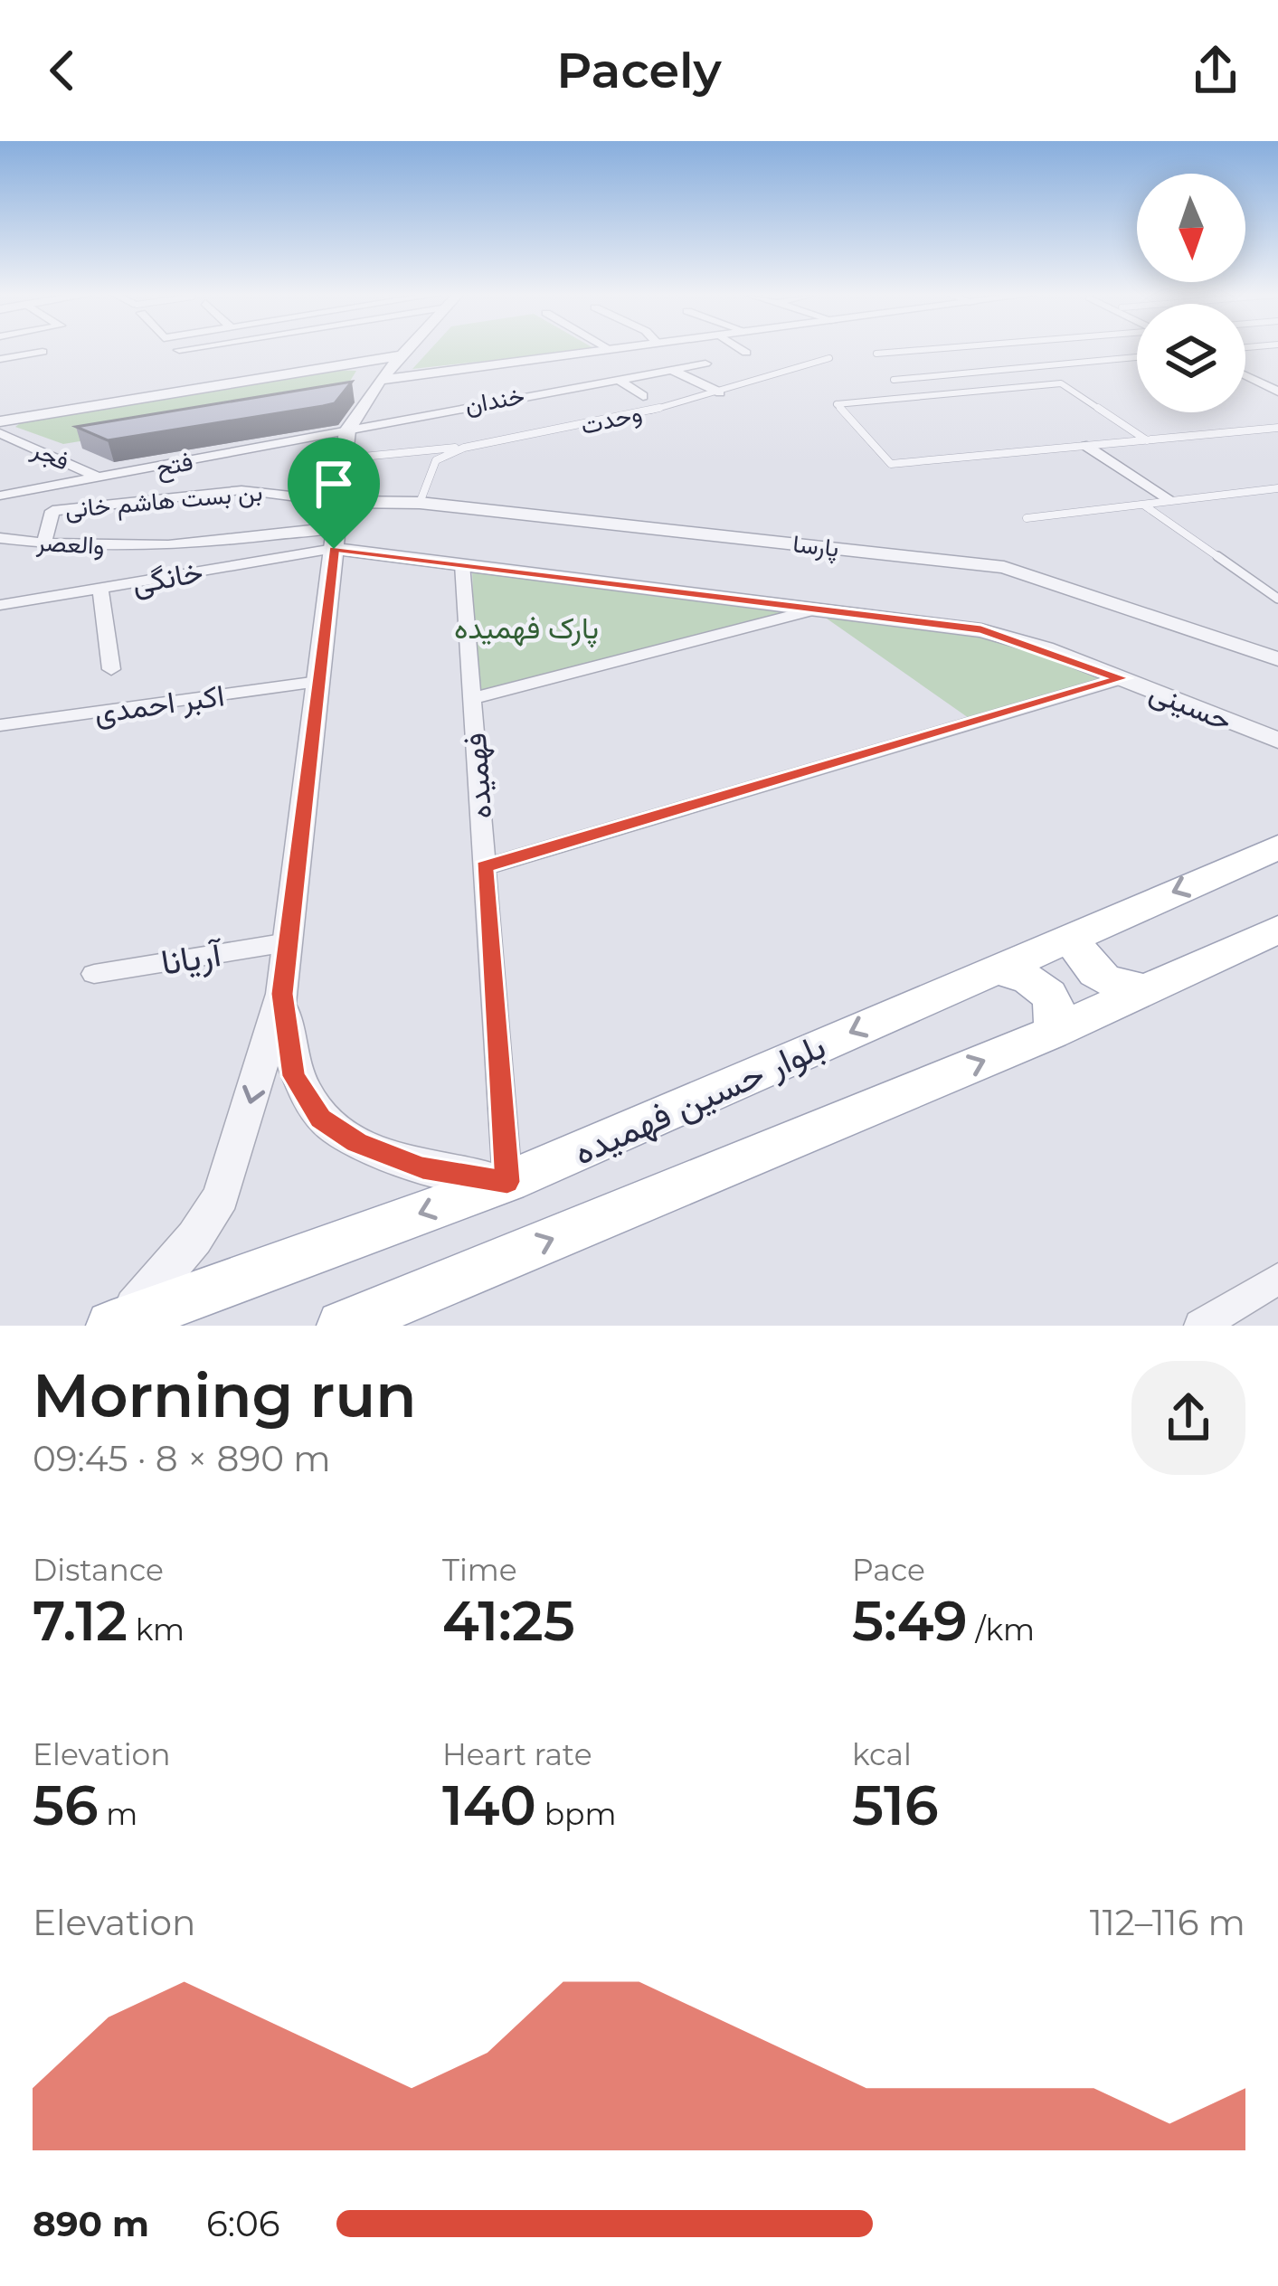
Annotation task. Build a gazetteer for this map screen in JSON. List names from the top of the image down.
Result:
{
  "streets": {
    "main road": ["بلوار حسین فهمیده"],
    "street": [
      "خندان",
      "فجر",
      "فتح",
      "بن بست هاشم خانی",
      "والعصر",
      "پارسا",
      "خانگی",
      "اکبر احمدی",
      "حسینی",
      "فهمیده",
      "آریانا"
    ],
    "lane": ["وحدت"]
  },
  "crossings": [
    ["خندان", "فتح"],
    ["فجر", "فتح"],
    ["بن بست هاشم خانی", "والعصر"],
    ["بن بست هاشم خانی", "پارسا"],
    ["بن بست هاشم خانی", "خانگی"],
    ["بن بست هاشم خانی", "حسینی"],
    ["والعصر", "پارسا"],
    ["والعصر", "خانگی"],
    ["والعصر", "حسینی"],
    ["پارسا", "خانگی"],
    ["پارسا", "حسینی"],
    ["خانگی", "حسینی"],
    ["حسینی", "فهمیده"],
    ["فهمیده", "بلوار حسین فهمیده"]
  ],
  "parks": ["پارک فهمیده"],
  "north": "bottom",
  "page": {
    "header": "Pacely",
    "heading": ["Morning run", "09:45 · 8 × 890 m"],
    "stats": [
      ["Distance", "7.12 km"],
      ["Time", "41:25"],
      ["Pace", "5:49 /km"],
      ["Elevation", "56 m"],
      ["Heart rate", "140 bpm"],
      ["kcal", "516"]
    ],
    "chart": ["Elevation", "112–116 m"],
    "list": [
      {
        "name": "890 m",
        "note": "6:06"
      }
    ]
  }
}
